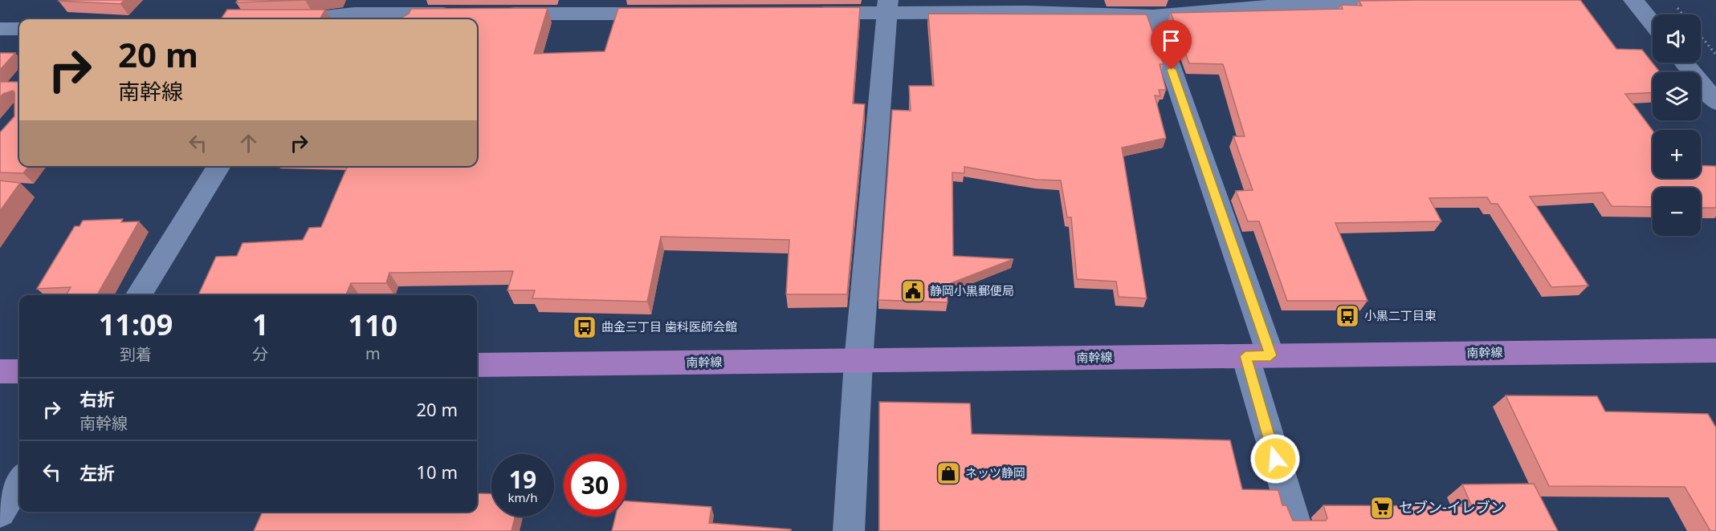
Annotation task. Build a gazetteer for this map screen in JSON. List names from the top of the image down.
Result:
{
  "streets": {
    "main road": ["南幹線"]
  },
  "places": {
    "public building": ["静岡小黒郵便局"],
    "bus stop": ["小黒二丁目東", "曲金三丁目 歯科医師会館"],
    "shop": ["ネッツ静岡"],
    "supermarket": ["セブン-イレブン"]
  },
  "page": {
    "map_buttons": ["+", "−"],
    "turn": ["20 m", "南幹線"],
    "eta": [
      "11:09",
      "到着",
      "1",
      "分",
      "110",
      "m"
    ],
    "list": [
      {
        "name": "右折",
        "note": "南幹線",
        "value": "20 m"
      },
      {
        "name": "左折",
        "value": "10 m"
      }
    ],
    "speed": "19 km/h",
    "limit": "30"
  }
}
